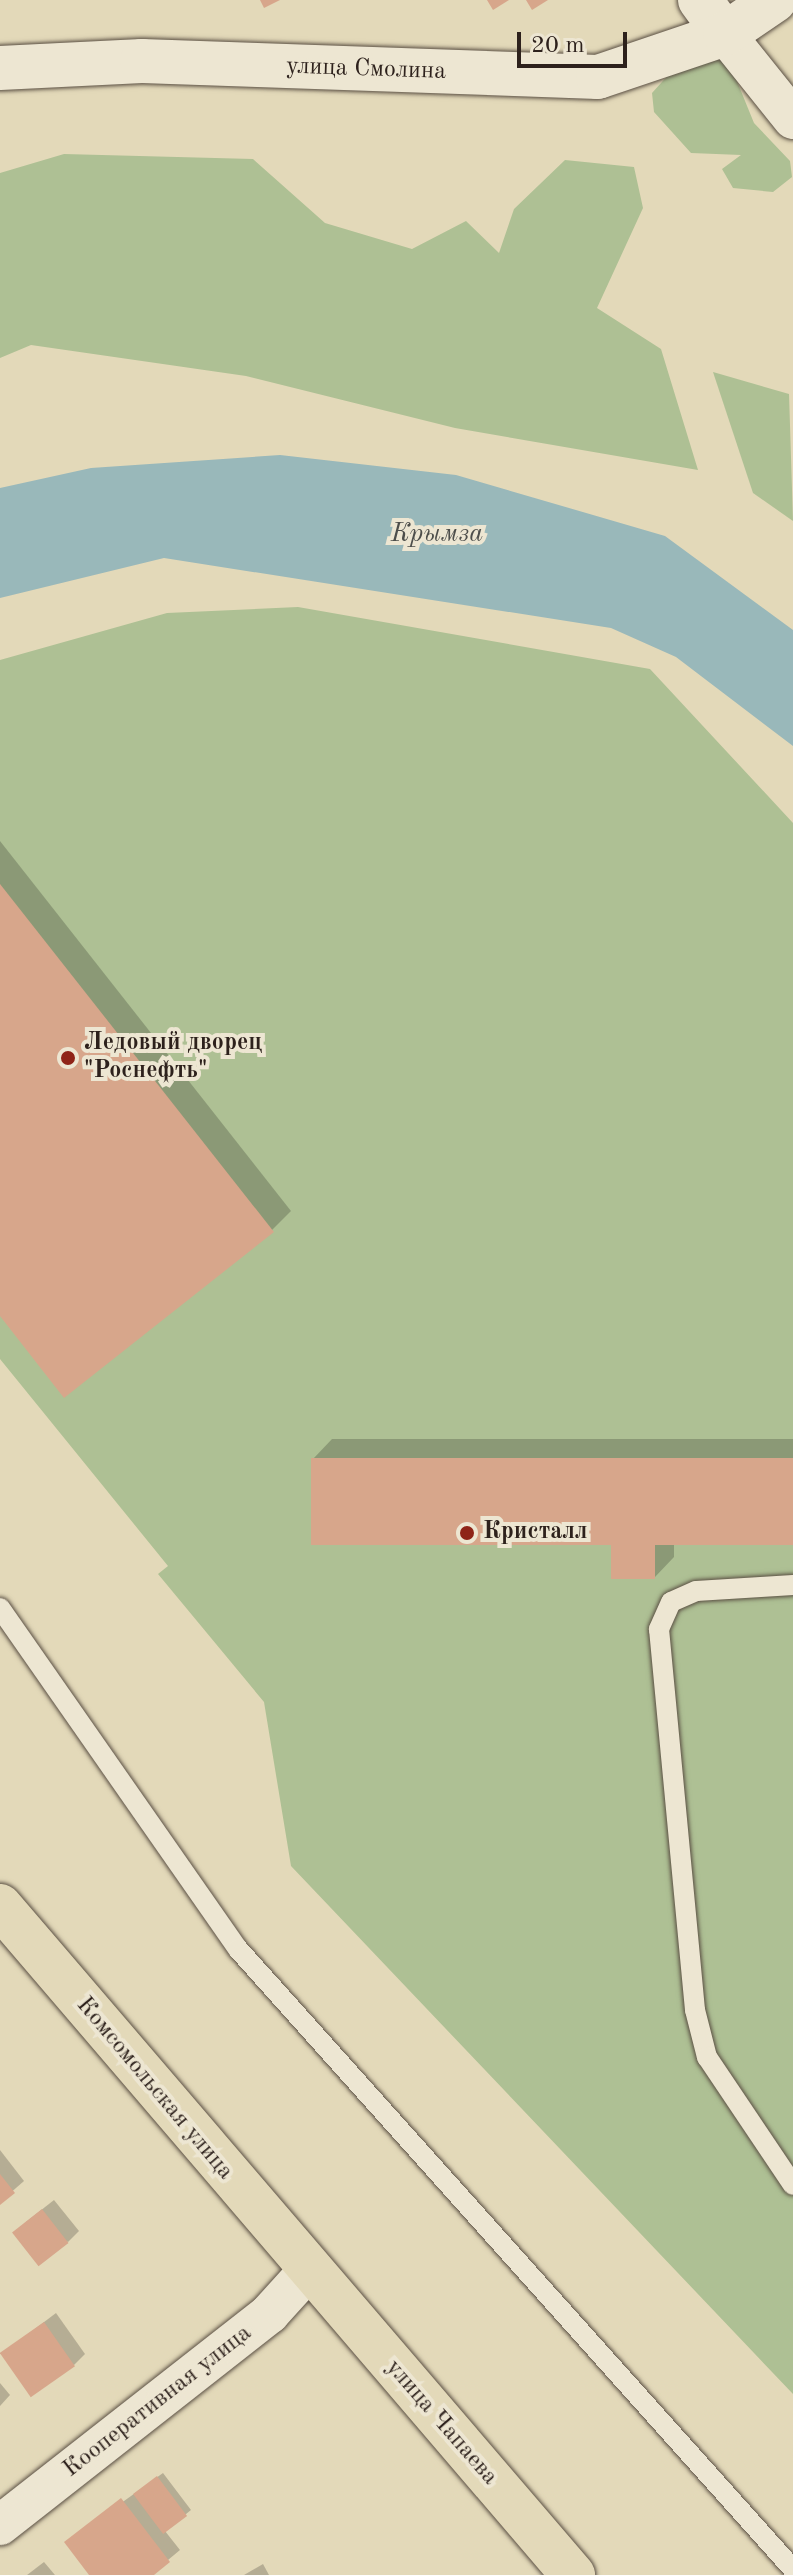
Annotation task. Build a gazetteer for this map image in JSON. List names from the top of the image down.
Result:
{
  "streets": {
    "main road": ["улица Смолина", "Комсомольская улица", "улица Чапаева"],
    "street": ["Кооперативная улица"]
  },
  "crossings": [
    ["Комсомольская улица", "Кооперативная улица"],
    ["Комсомольская улица", "улица Чапаева"],
    ["Кооперативная улица", "улица Чапаева"]
  ],
  "water": ["Крымза"],
  "places": ["Ледовый дворец \"Роснефть\"", "Кристалл"],
  "scale_bar": "20 m"
}
